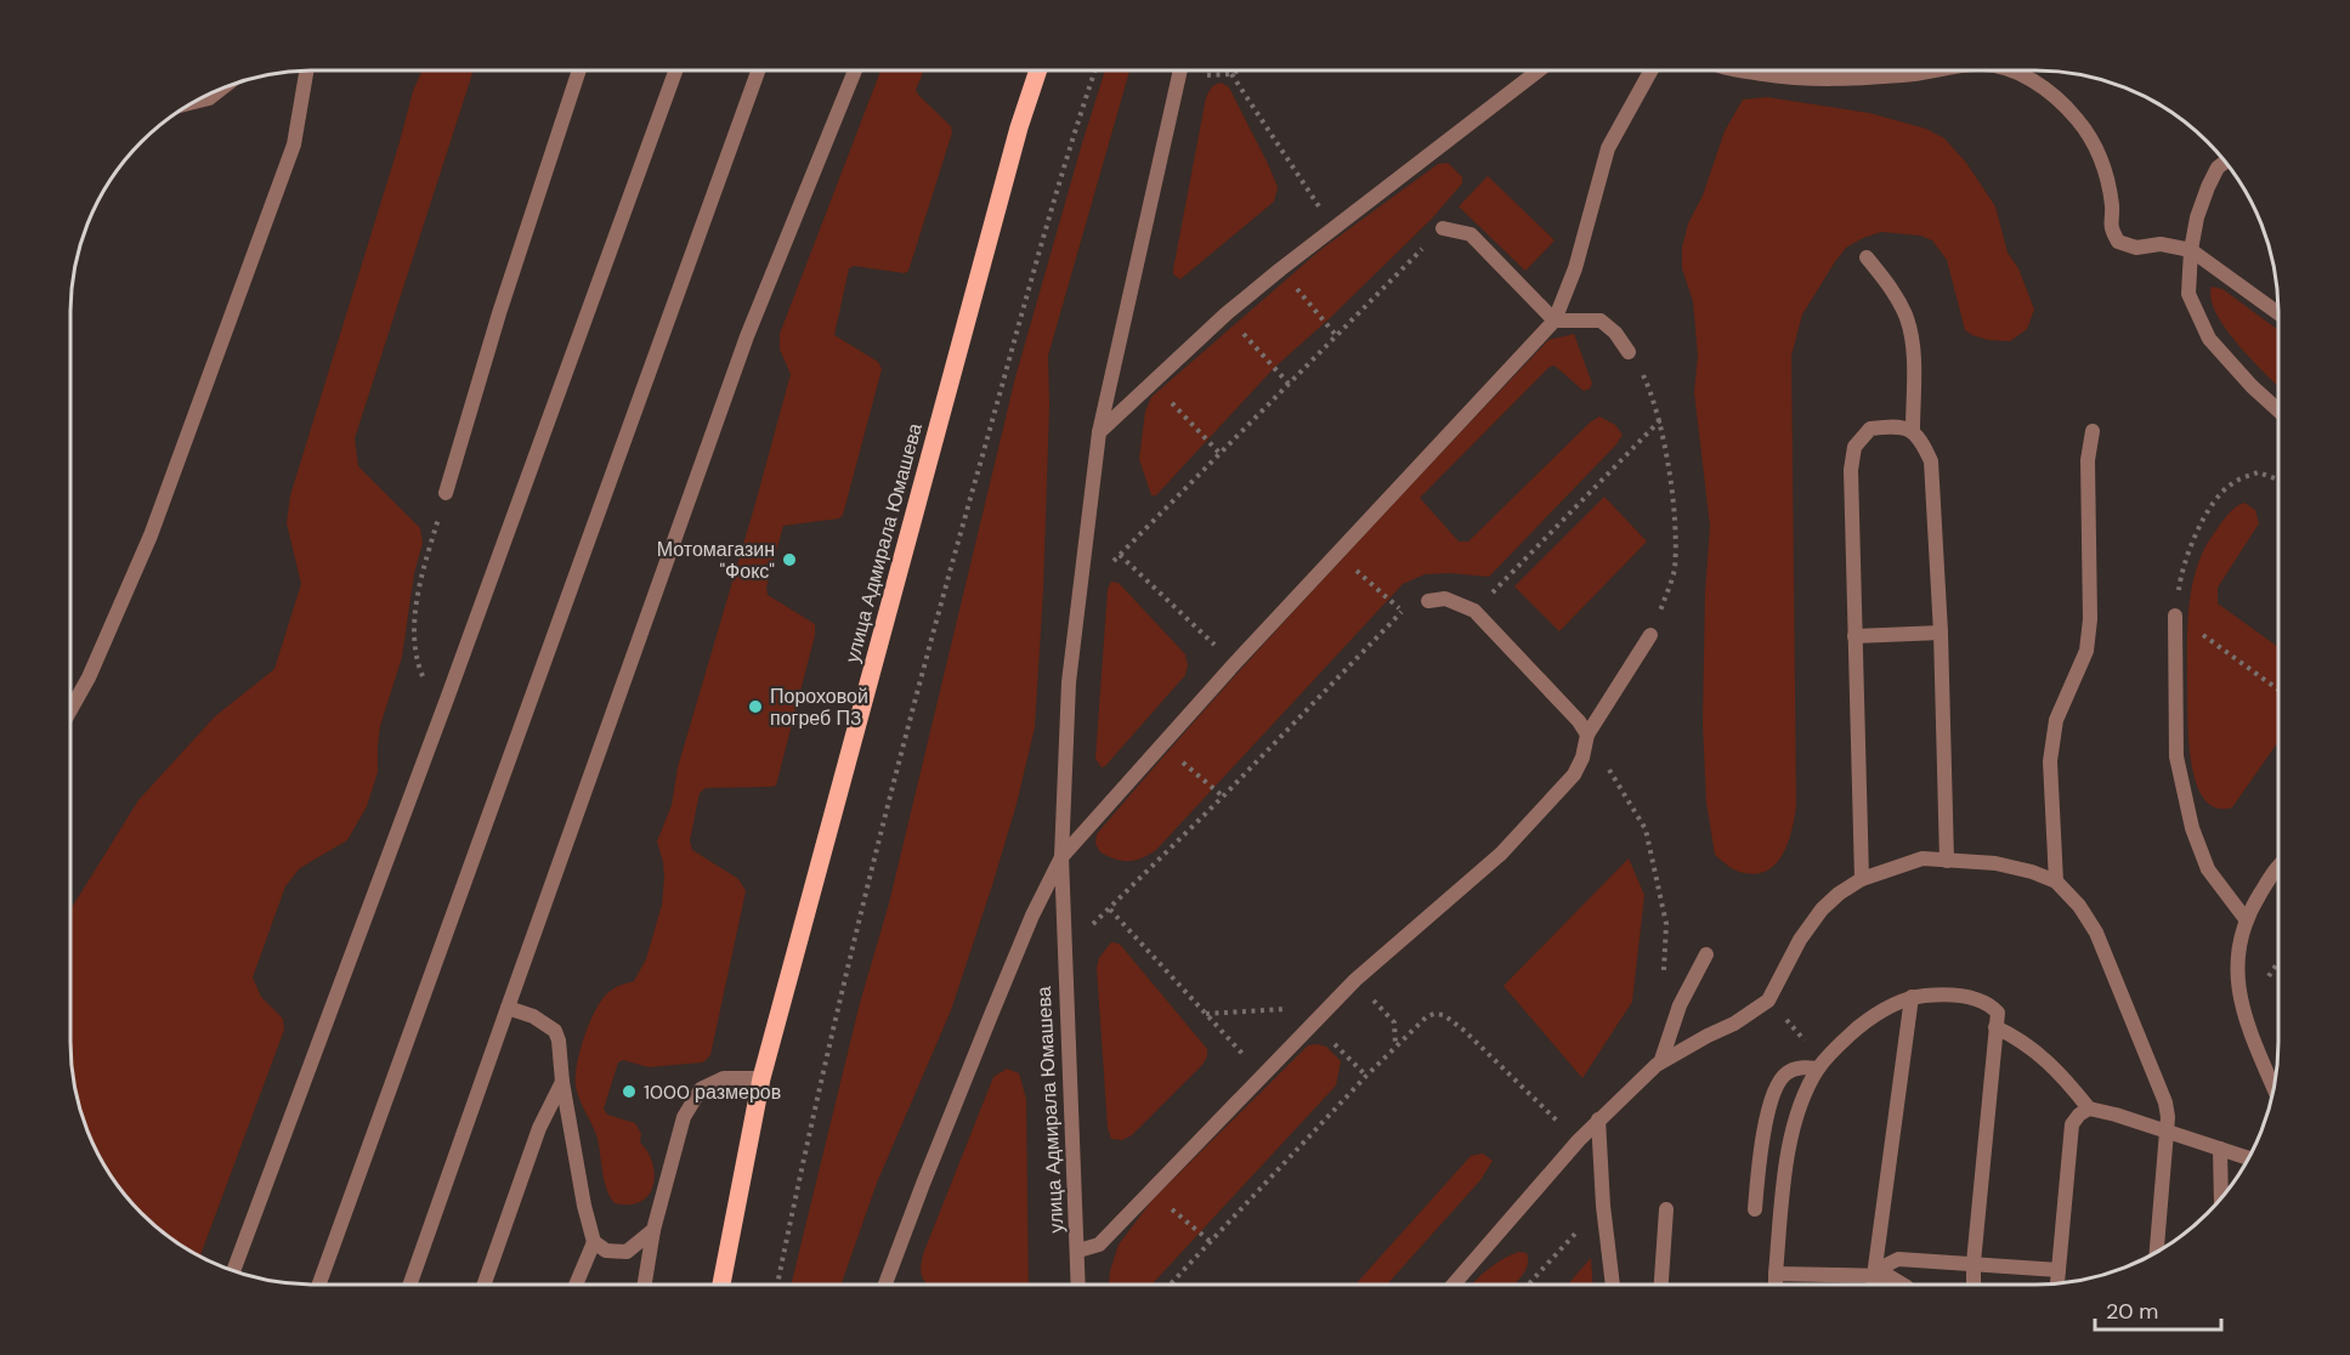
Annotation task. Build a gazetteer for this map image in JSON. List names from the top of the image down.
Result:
{
  "streets": {
    "main road": ["улица Адмирала Юмашева"]
  },
  "places": ["Мотомагазин \"Фокс\"", "Пороховой погреб П3", "1000 размеров"],
  "scale_bar": "20 m"
}
